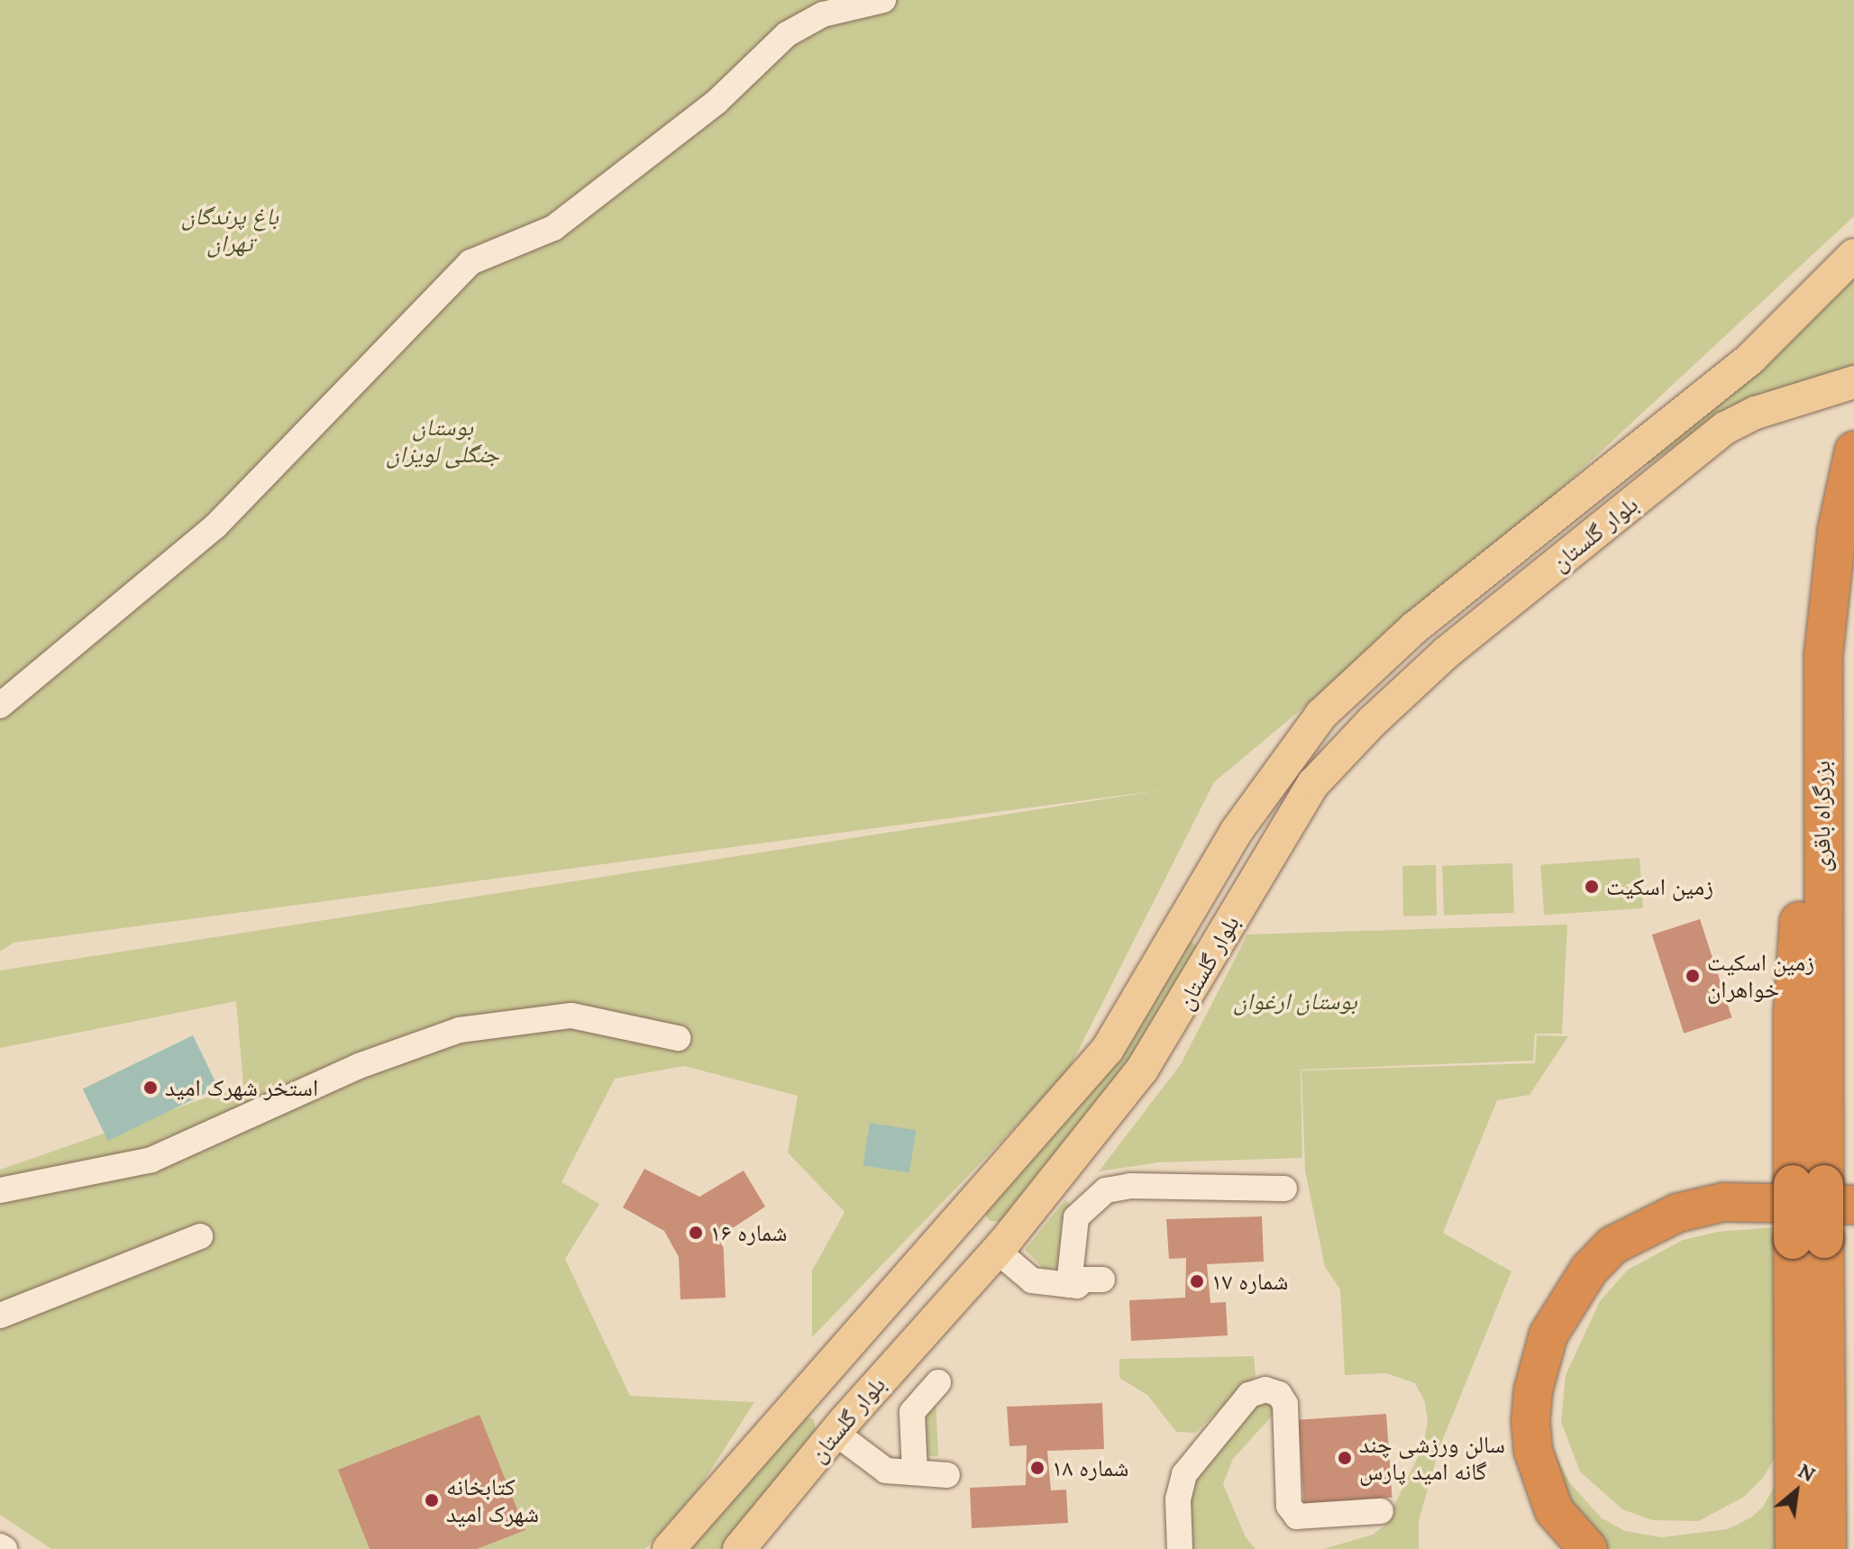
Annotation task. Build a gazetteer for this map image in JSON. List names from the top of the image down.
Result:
{
  "streets": {
    "highway": ["بزرگراه باقری"],
    "main road": ["بلوار گلستان"]
  },
  "parks": ["باغ پرندگان تهران", "بوستان جنگلی لویزان", "بوستان ارغوان"],
  "places": [
    "زمین اسکیت",
    "زمین اسکیت خواهران",
    "استخر شهرک امید",
    "شماره ۱۶",
    "شماره ۱۷",
    "سالن ورزشی چند گانه امید پارس",
    "شماره ۱۸",
    "کتابخانه شهرک امید"
  ],
  "north": "top right"
}
